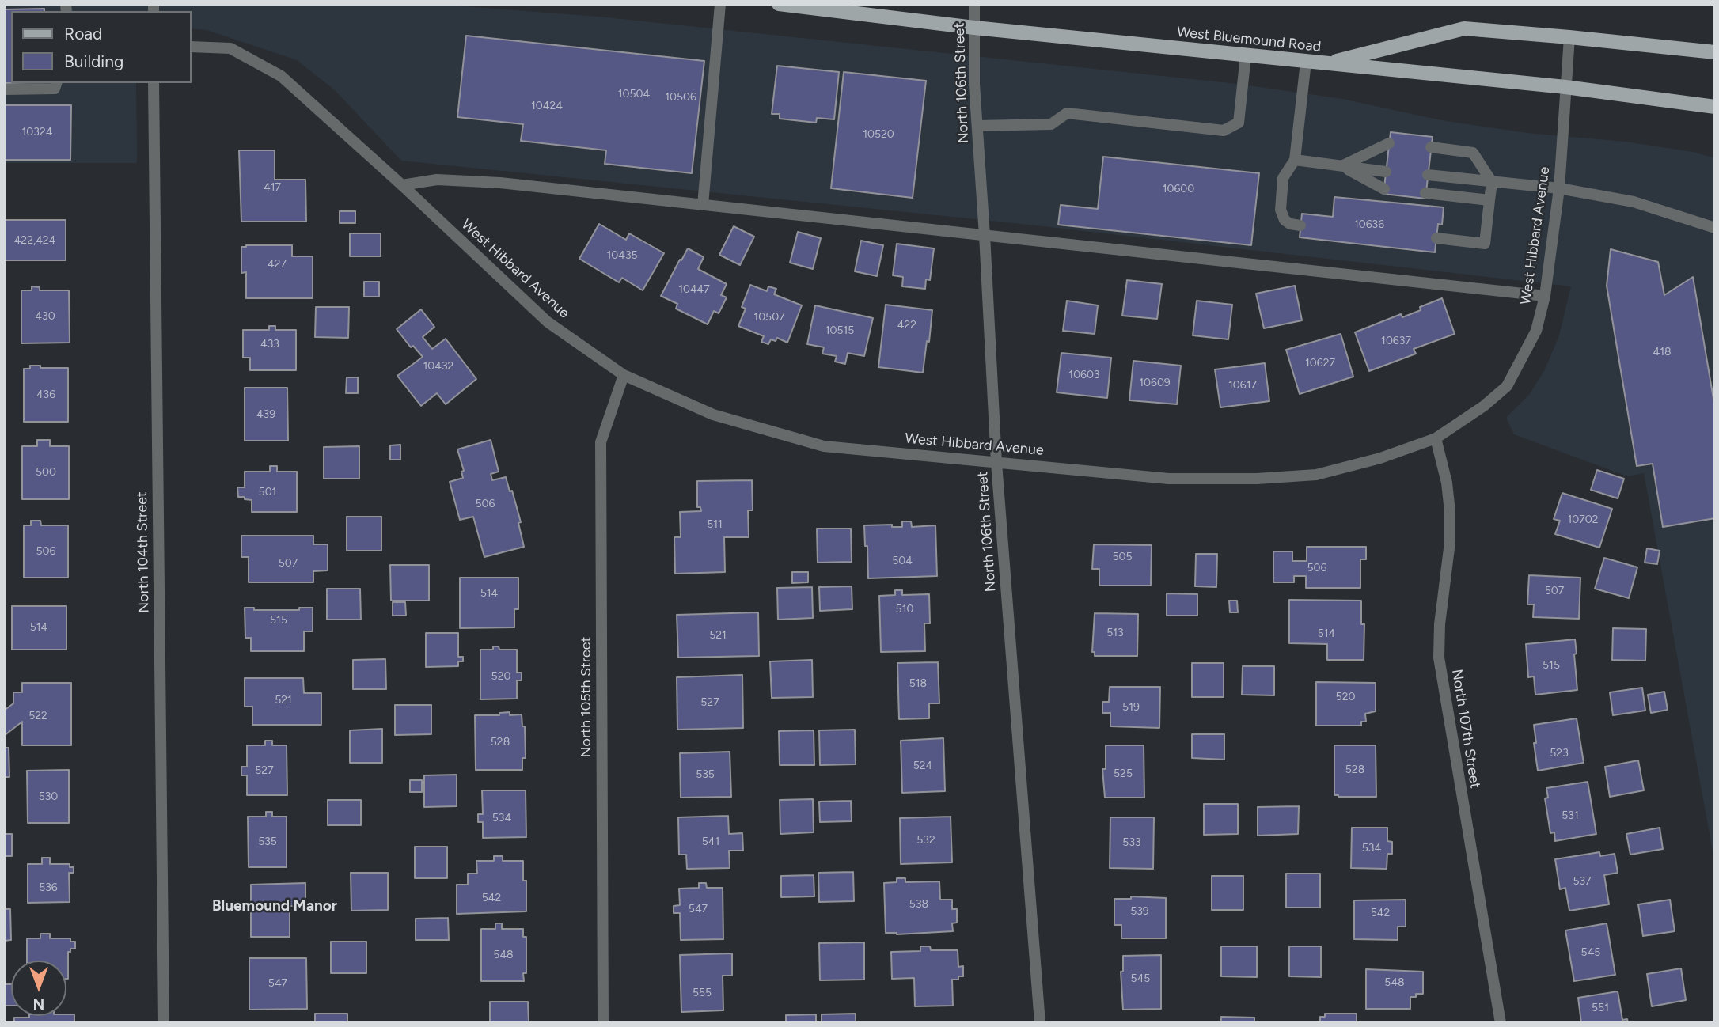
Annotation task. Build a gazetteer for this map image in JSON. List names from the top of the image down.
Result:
{
  "streets": {
    "main road": ["West Bluemound Road"],
    "street": [
      "North 106th Street",
      "West Hibbard Avenue",
      "North 104th Street",
      "North 105th Street",
      "North 107th Street"
    ]
  },
  "crossings": [
    ["West Bluemound Road", "North 106th Street"],
    ["West Bluemound Road", "West Hibbard Avenue"],
    ["North 106th Street", "West Hibbard Avenue"],
    ["West Hibbard Avenue", "North 105th Street"],
    ["West Hibbard Avenue", "North 107th Street"]
  ],
  "districts": ["Bluemound Manor"],
  "house_numbers": [
    "10504",
    "10506",
    "10424",
    "10324",
    "10520",
    "417",
    "10600",
    "10636",
    "422,424",
    "10435",
    "427",
    "10447",
    "430",
    "10507",
    "422",
    "10515",
    "10637",
    "433",
    "418",
    "10627",
    "10432",
    "10603",
    "10609",
    "10617",
    "436",
    "439",
    "500",
    "501",
    "506",
    "10702",
    "511",
    "506",
    "505",
    "504",
    "507",
    "506",
    "507",
    "514",
    "510",
    "515",
    "514",
    "513",
    "514",
    "521",
    "515",
    "520",
    "518",
    "520",
    "521",
    "527",
    "519",
    "522",
    "528",
    "523",
    "524",
    "528",
    "527",
    "525",
    "535",
    "530",
    "531",
    "534",
    "532",
    "535",
    "541",
    "533",
    "534",
    "537",
    "536",
    "542",
    "538",
    "547",
    "539",
    "542",
    "545",
    "548",
    "545",
    "548",
    "547",
    "555",
    "551"
  ],
  "legend": ["Road", "Building"],
  "north": "bottom"
}
